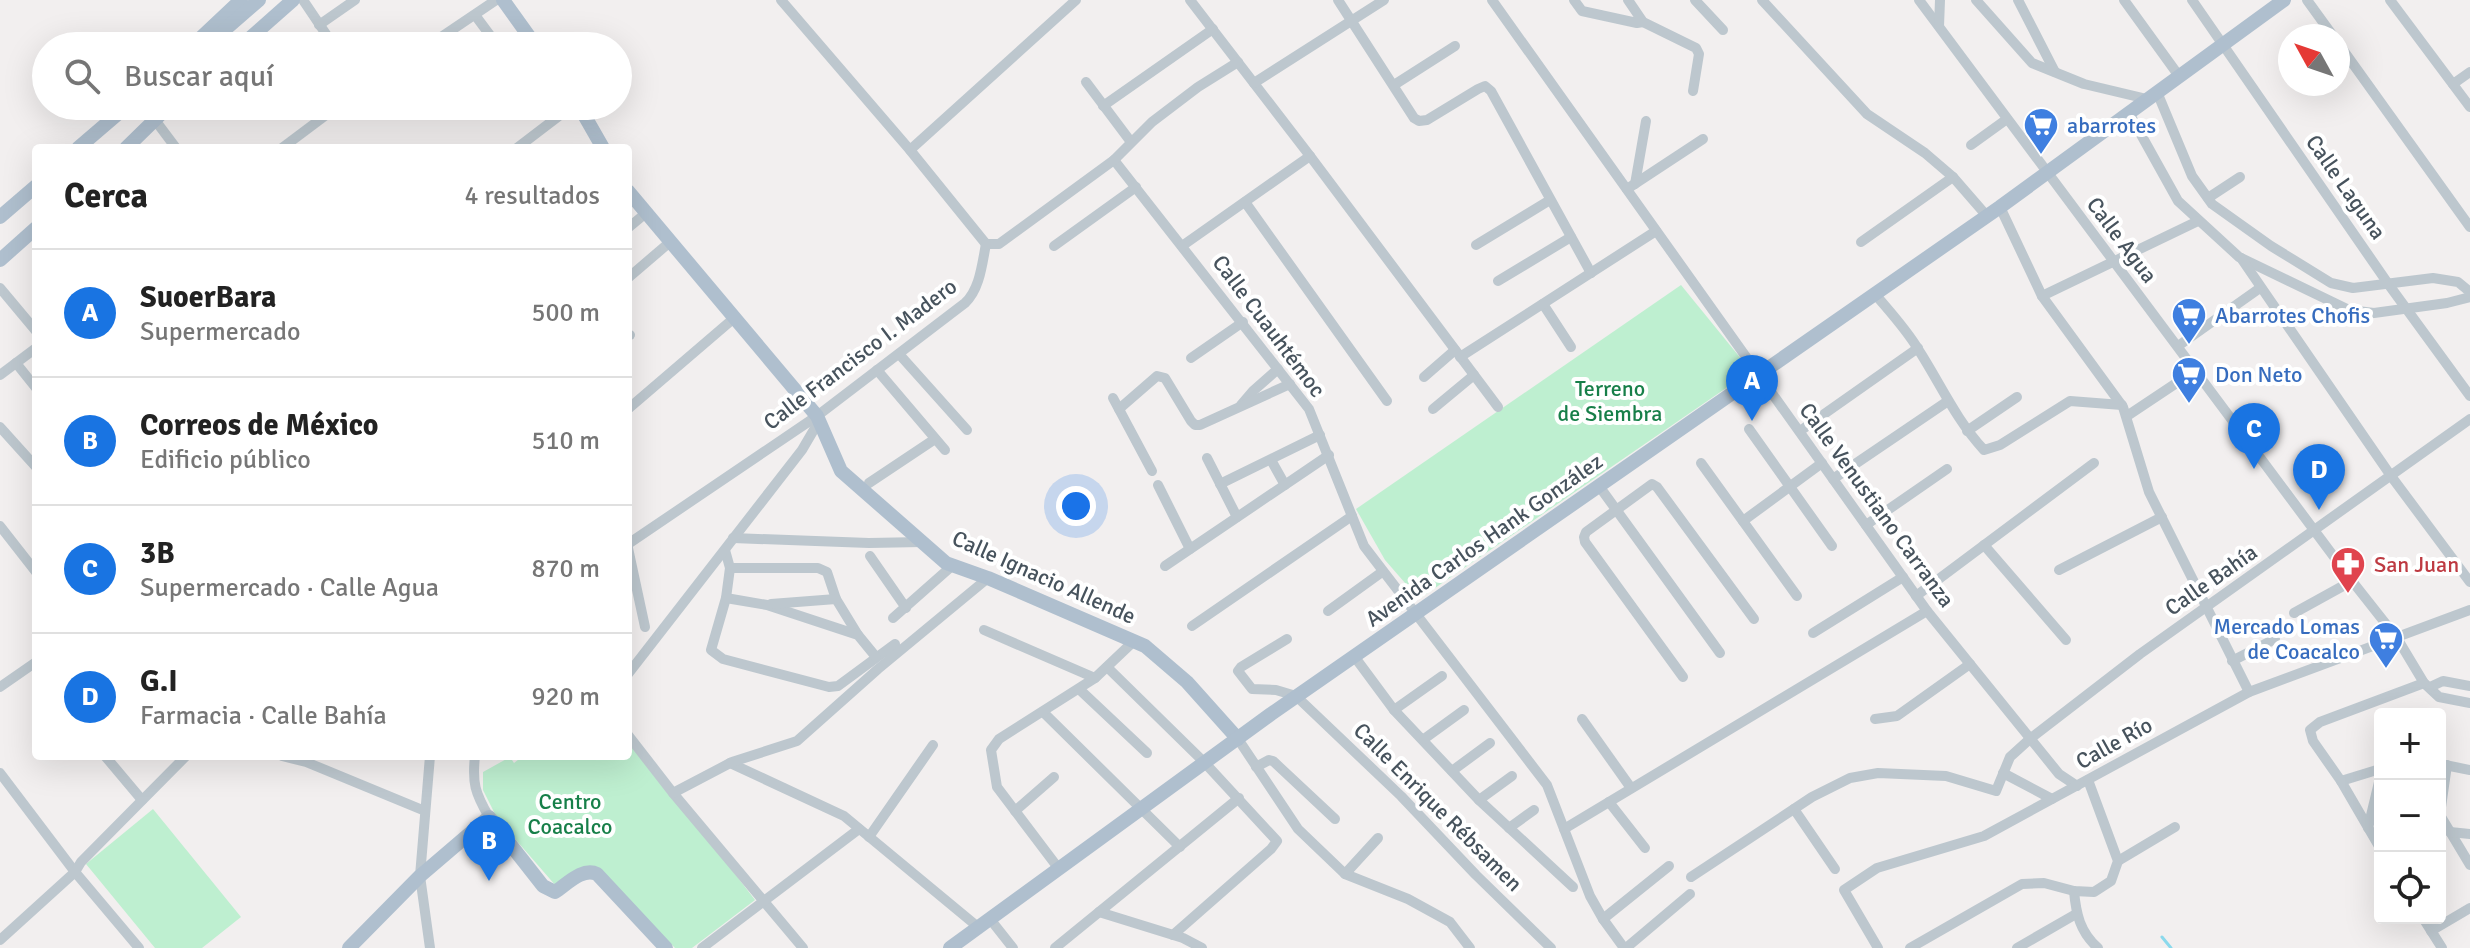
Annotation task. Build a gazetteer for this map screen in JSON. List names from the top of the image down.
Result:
{
  "streets": {
    "main road": ["Avenida Carlos Hank González", "Calle Ignacio Allende"],
    "street": [
      "Calle Laguna",
      "Calle Agua",
      "Calle Cuauhtémoc",
      "Calle Francisco I. Madero",
      "Calle Venustiano Carranza",
      "Calle Bahía",
      "Calle Río",
      "Calle Enrique Rébsamen"
    ]
  },
  "crossings": [
    ["Calle Laguna", "Avenida Carlos Hank González"],
    ["Calle Agua", "Avenida Carlos Hank González"],
    ["Calle Agua", "Calle Bahía"],
    ["Calle Agua", "Calle Río"],
    ["Calle Cuauhtémoc", "Avenida Carlos Hank González"],
    ["Calle Francisco I. Madero", "Calle Ignacio Allende"],
    ["Calle Venustiano Carranza", "Avenida Carlos Hank González"],
    ["Calle Venustiano Carranza", "Calle Bahía"],
    ["Calle Venustiano Carranza", "Calle Río"],
    ["Avenida Carlos Hank González", "Calle Ignacio Allende"],
    ["Avenida Carlos Hank González", "Calle Enrique Rébsamen"]
  ],
  "parks": ["Terreno de Siembra", "Centro Coacalco"],
  "places": {
    "supermarket": [
      "abarrotes",
      "Abarrotes Chofis",
      "Don Neto",
      "Mercado Lomas de Coacalco"
    ],
    "pharmacy": ["San Juan"]
  },
  "north": "top left",
  "page": {
    "search": "Buscar aquí",
    "heading": ["Cerca", "4 resultados"],
    "list": [
      {
        "mark": "A",
        "name": "SuoerBara",
        "note": "Supermercado",
        "value": "500 m"
      },
      {
        "mark": "B",
        "name": "Correos de México",
        "note": "Edificio público",
        "value": "510 m"
      },
      {
        "mark": "C",
        "name": "3B",
        "note": "Supermercado · Calle Agua",
        "value": "870 m"
      },
      {
        "mark": "D",
        "name": "G.I",
        "note": "Farmacia · Calle Bahía",
        "value": "920 m"
      }
    ],
    "pins": [
      "A",
      "C",
      "D",
      "B"
    ],
    "map_buttons": ["+", "−"]
  }
}
